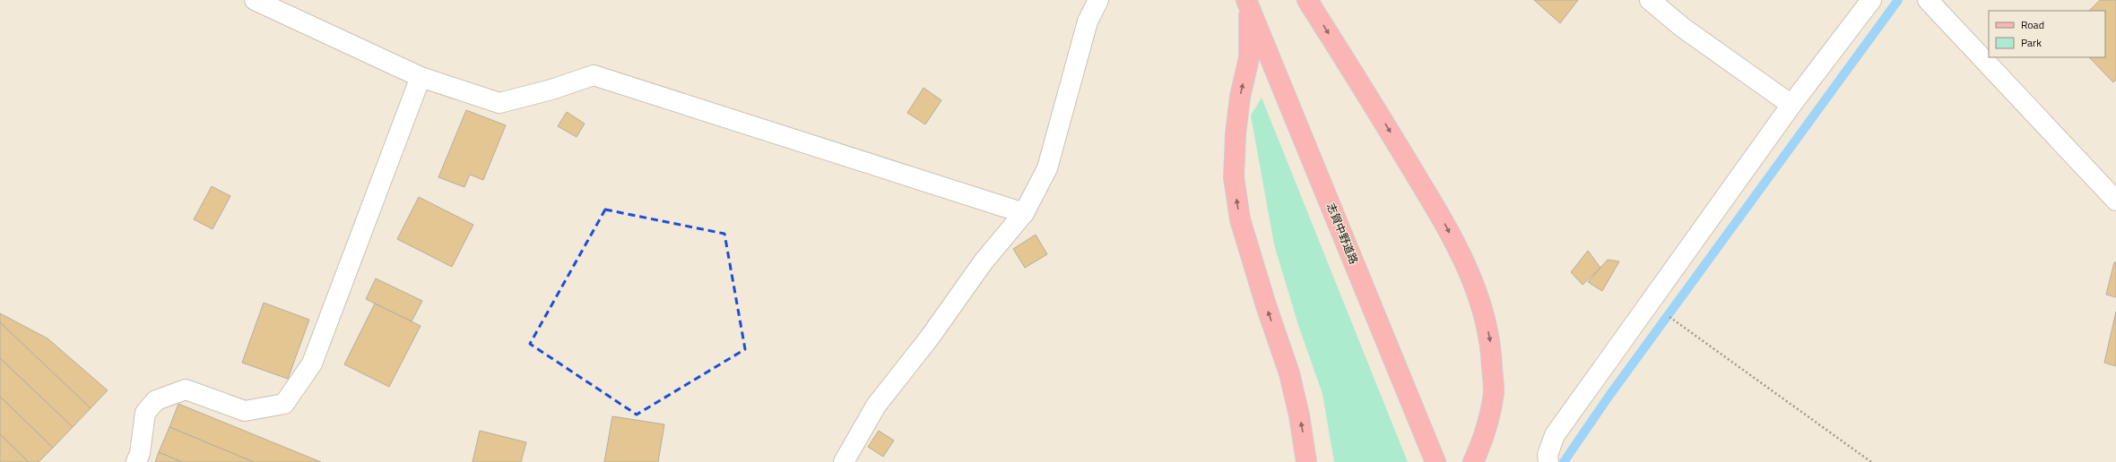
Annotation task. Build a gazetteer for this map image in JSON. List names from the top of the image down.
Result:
{
  "streets": {
    "main road": ["志賀中野道路"]
  },
  "legend": ["Road", "Park"]
}
